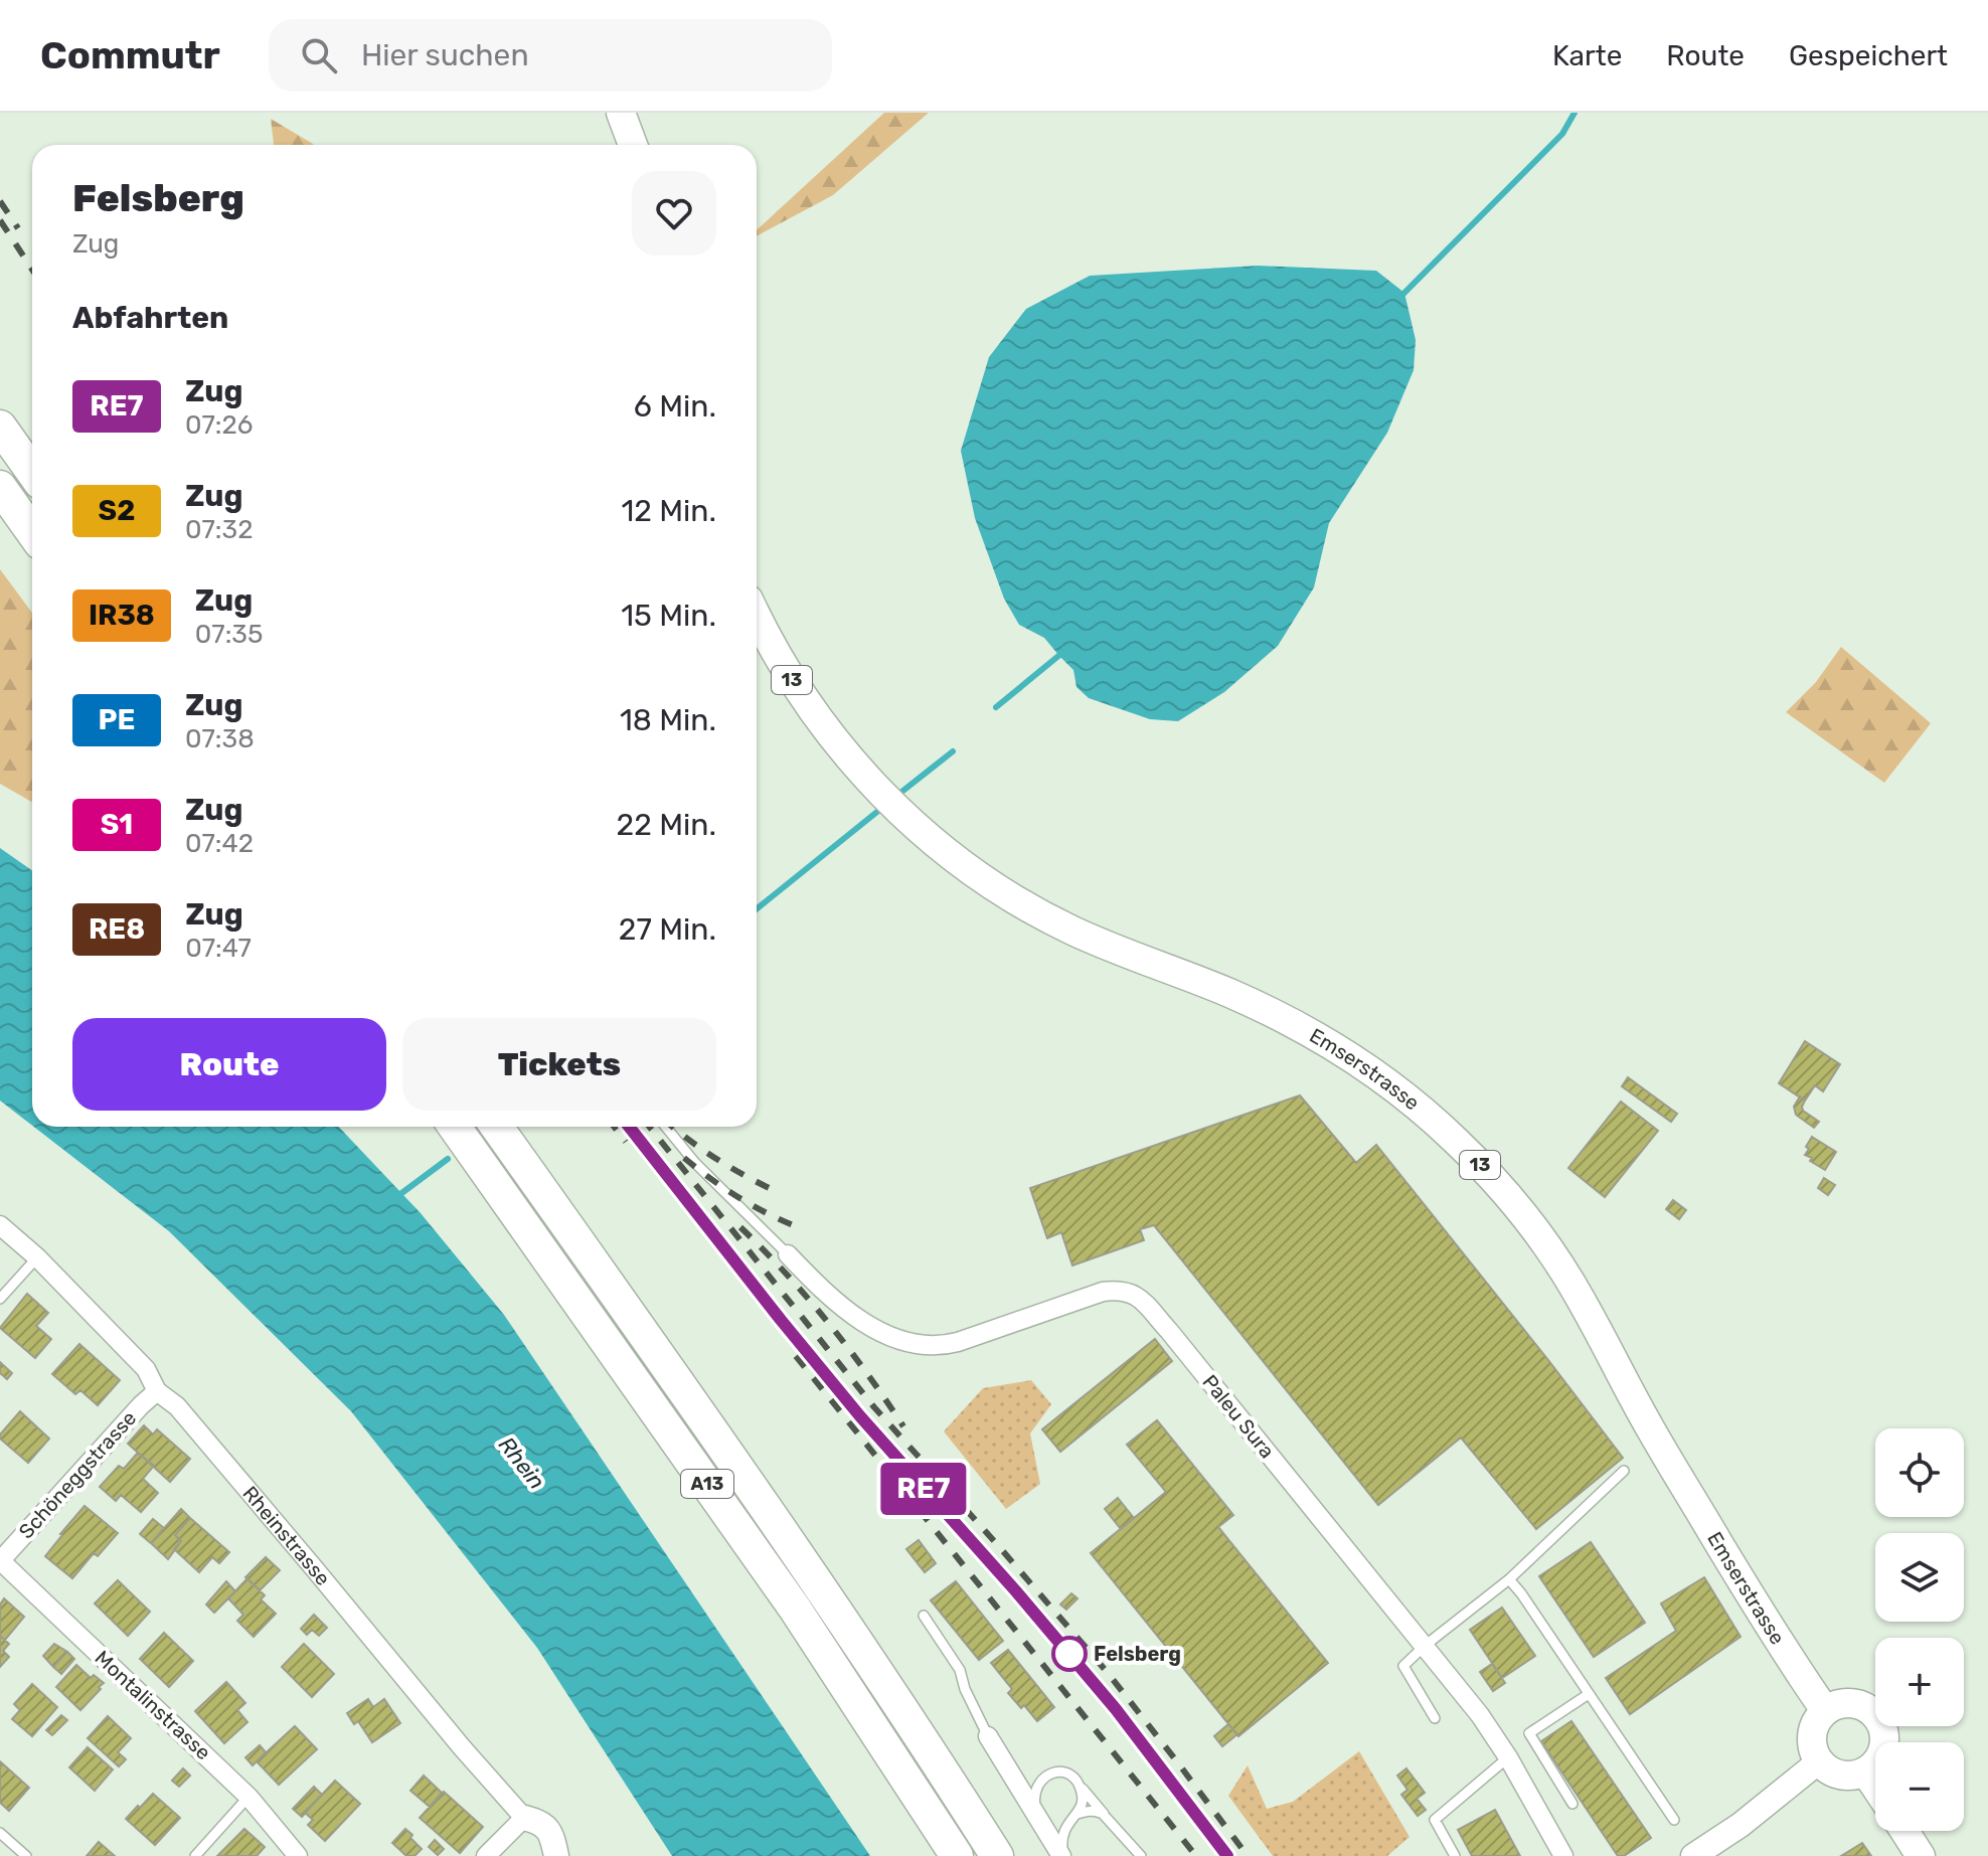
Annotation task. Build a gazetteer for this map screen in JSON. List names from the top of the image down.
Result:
{
  "streets": {
    "highway": ["A13"],
    "main road": ["13", "Emserstrasse"],
    "street": [
      "Paleu Sura",
      "Schöneggstrasse",
      "Rheinstrasse",
      "Montalinstrasse"
    ]
  },
  "crossings": [
    ["Schöneggstrasse", "Rheinstrasse"],
    ["Schöneggstrasse", "Montalinstrasse"]
  ],
  "water": ["Rhein"],
  "places": ["Felsberg"],
  "page": {
    "header": "Commutr",
    "search": "Hier suchen",
    "nav": ["Karte", "Route", "Gespeichert"],
    "on_map": "RE7",
    "heading": [
      ["Felsberg", "Zug"],
      "Abfahrten"
    ],
    "list": [
      {
        "mark": "RE7",
        "name": "Zug",
        "note": "07:26",
        "value": "6 Min."
      },
      {
        "mark": "S2",
        "name": "Zug",
        "note": "07:32",
        "value": "12 Min."
      },
      {
        "mark": "IR38",
        "name": "Zug",
        "note": "07:35",
        "value": "15 Min."
      },
      {
        "mark": "PE",
        "name": "Zug",
        "note": "07:38",
        "value": "18 Min."
      },
      {
        "mark": "S1",
        "name": "Zug",
        "note": "07:42",
        "value": "22 Min."
      },
      {
        "mark": "RE8",
        "name": "Zug",
        "note": "07:47",
        "value": "27 Min."
      }
    ],
    "buttons": ["Route", "Tickets"],
    "map_buttons": ["+", "−"]
  }
}
